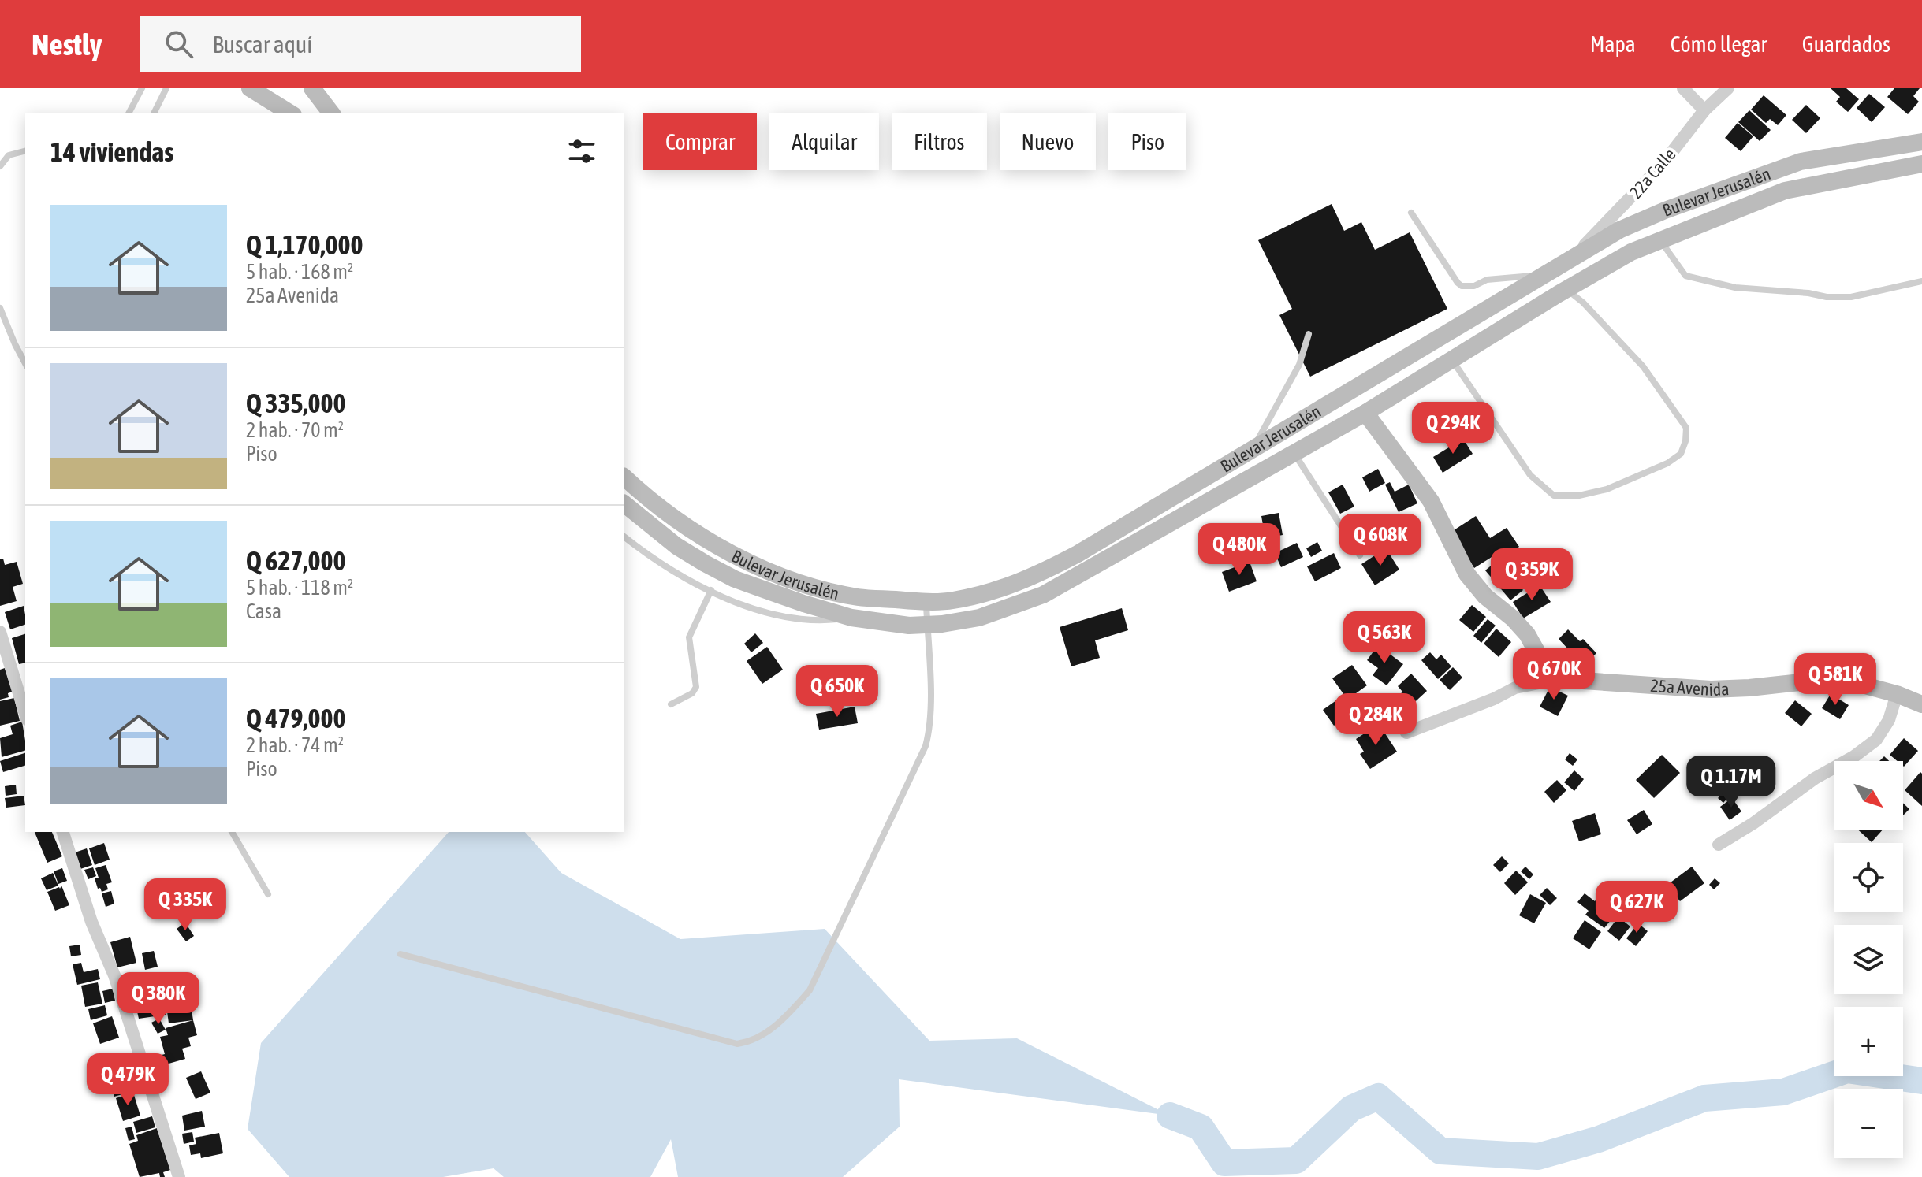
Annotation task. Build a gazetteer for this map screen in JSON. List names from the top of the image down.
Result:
{
  "streets": {
    "main road": ["Bulevar Jerusalén", "25a Avenida"],
    "street": ["22a Calle"]
  },
  "crossings": [
    ["22a Calle", "Bulevar Jerusalén"]
  ],
  "north": "bottom right",
  "page": {
    "header": "Nestly",
    "search": "Buscar aquí",
    "nav": ["Mapa", "Cómo llegar", "Guardados"],
    "chip": [
      "Comprar",
      "Alquilar",
      "Filtros",
      "Nuevo",
      "Piso"
    ],
    "heading": "14 viviendas",
    "list": [
      {
        "name": "Q 1,170,000",
        "note": "5 hab. · 168 m² · 25a Avenida"
      },
      {
        "name": "Q 335,000",
        "note": "2 hab. · 70 m² · Piso"
      },
      {
        "name": "Q 627,000",
        "note": "5 hab. · 118 m² · Casa"
      },
      {
        "name": "Q 479,000",
        "note": "2 hab. · 74 m² · Piso"
      }
    ],
    "price": [
      "Q 294K",
      "Q 608K",
      "Q 480K",
      "Q 359K",
      "Q 563K",
      "Q 670K",
      "Q 581K",
      "Q 650K",
      "Q 284K",
      "Q 1.17M",
      "Q 335K",
      "Q 627K",
      "Q 380K",
      "Q 479K"
    ],
    "map_buttons": ["+", "−"]
  }
}
